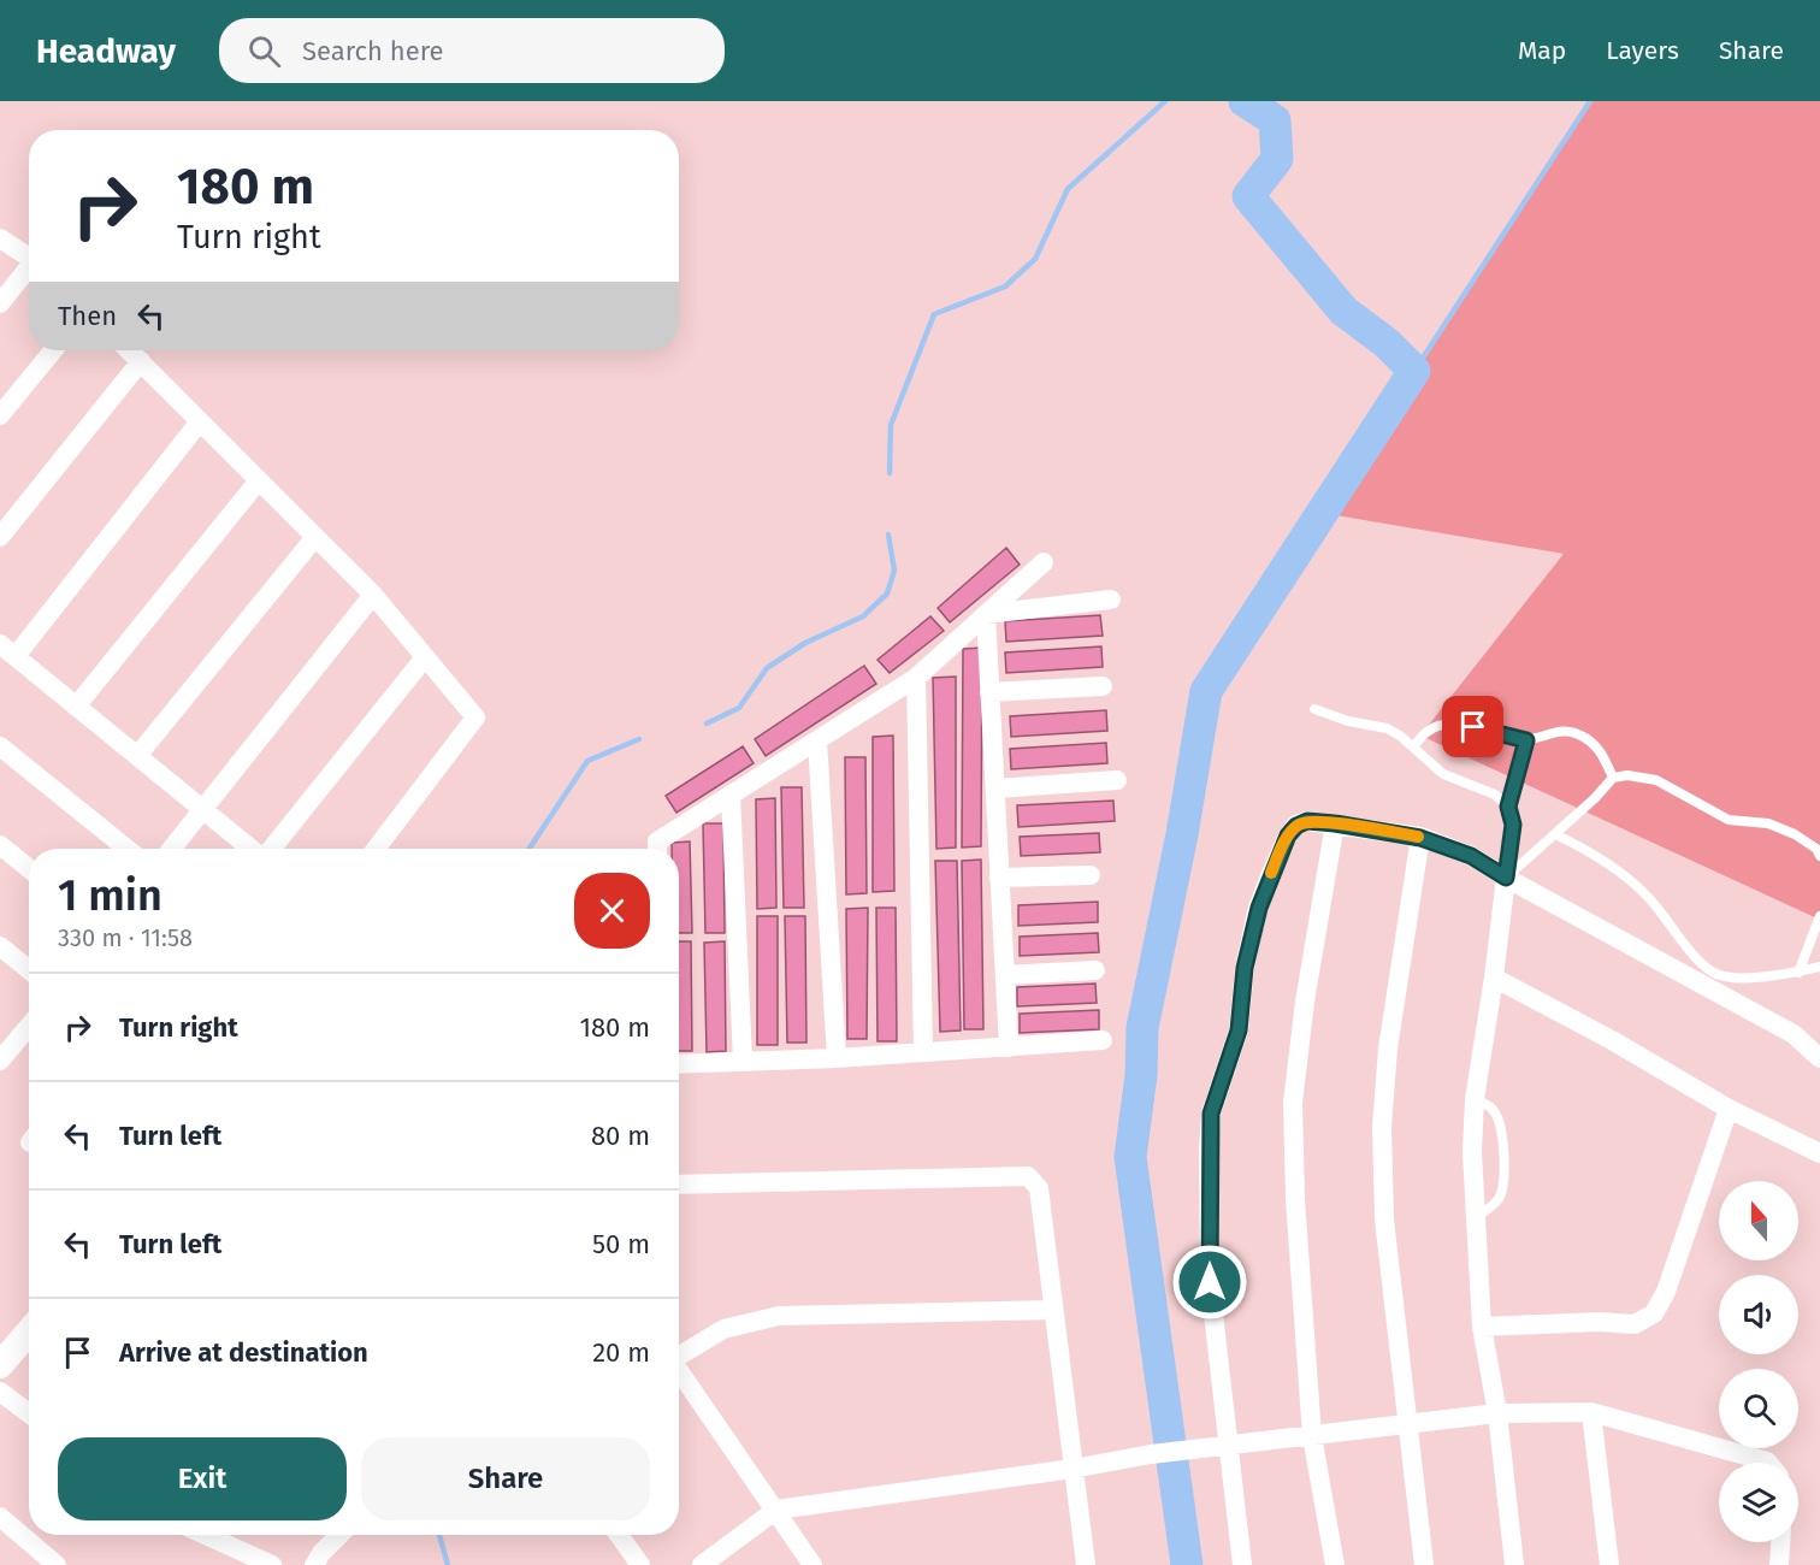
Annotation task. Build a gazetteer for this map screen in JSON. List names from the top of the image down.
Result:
{
  "north": "top",
  "page": {
    "header": "Headway",
    "search": "Search here",
    "nav": ["Map", "Layers", "Share"],
    "turn": ["180 m", "Turn right"],
    "then": "Then",
    "heading": ["1 min", "330 m · 11:58"],
    "list": [
      {
        "name": "Turn right",
        "value": "180 m"
      },
      {
        "name": "Turn left",
        "value": "80 m"
      },
      {
        "name": "Turn left",
        "value": "50 m"
      },
      {
        "name": "Arrive at destination",
        "value": "20 m"
      }
    ],
    "buttons": ["Exit", "Share"]
  }
}
